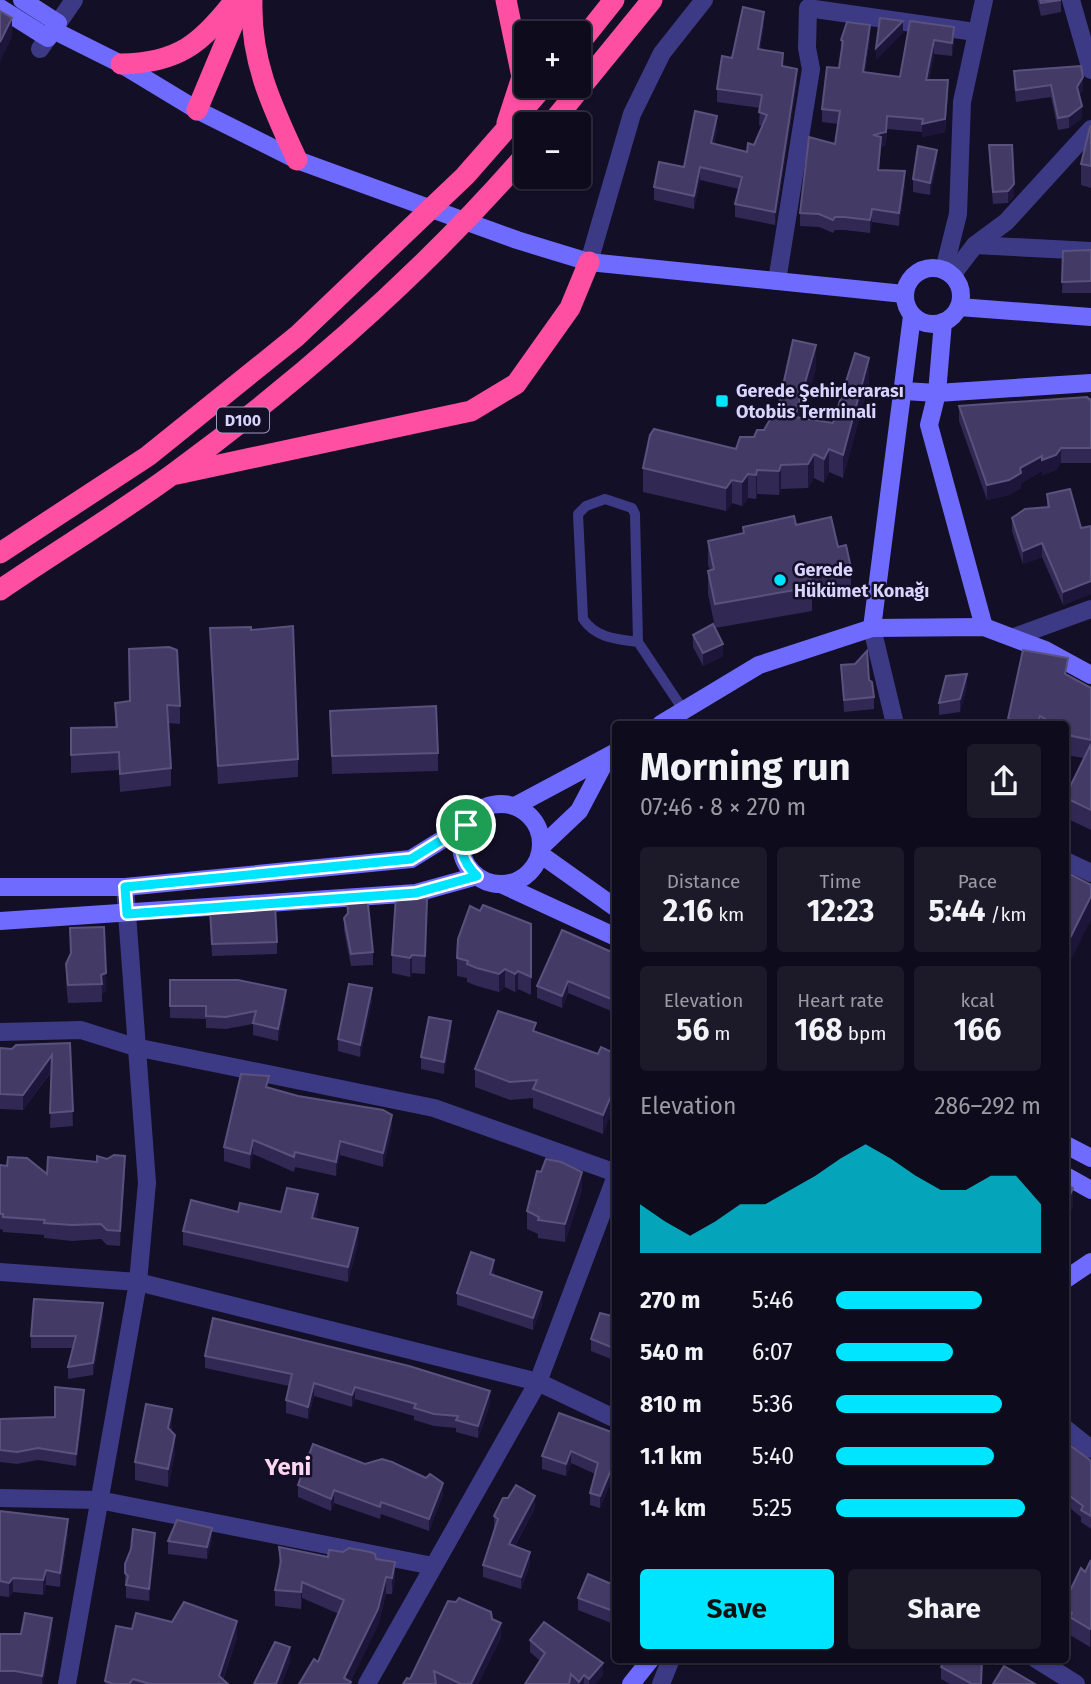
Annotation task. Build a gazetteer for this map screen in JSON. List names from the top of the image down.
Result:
{
  "streets": {
    "highway": ["D100"]
  },
  "districts": ["Yeni"],
  "places": {
    "transit": ["Gerede Şehirlerarası Otobüs Terminali"],
    "other": ["Gerede Hükümet Konağı"]
  },
  "page": {
    "map_buttons": ["+", "−"],
    "heading": ["Morning run", "07:46 · 8 × 270 m"],
    "stats": [
      ["Distance", "2.16 km"],
      ["Time", "12:23"],
      ["Pace", "5:44 /km"],
      ["Elevation", "56 m"],
      ["Heart rate", "168 bpm"],
      ["kcal", "166"]
    ],
    "chart": ["Elevation", "286–292 m"],
    "list": [
      {
        "name": "270 m",
        "note": "5:46"
      },
      {
        "name": "540 m",
        "note": "6:07"
      },
      {
        "name": "810 m",
        "note": "5:36"
      },
      {
        "name": "1.1 km",
        "note": "5:40"
      },
      {
        "name": "1.4 km",
        "note": "5:25"
      }
    ],
    "buttons": ["Save", "Share"]
  }
}
